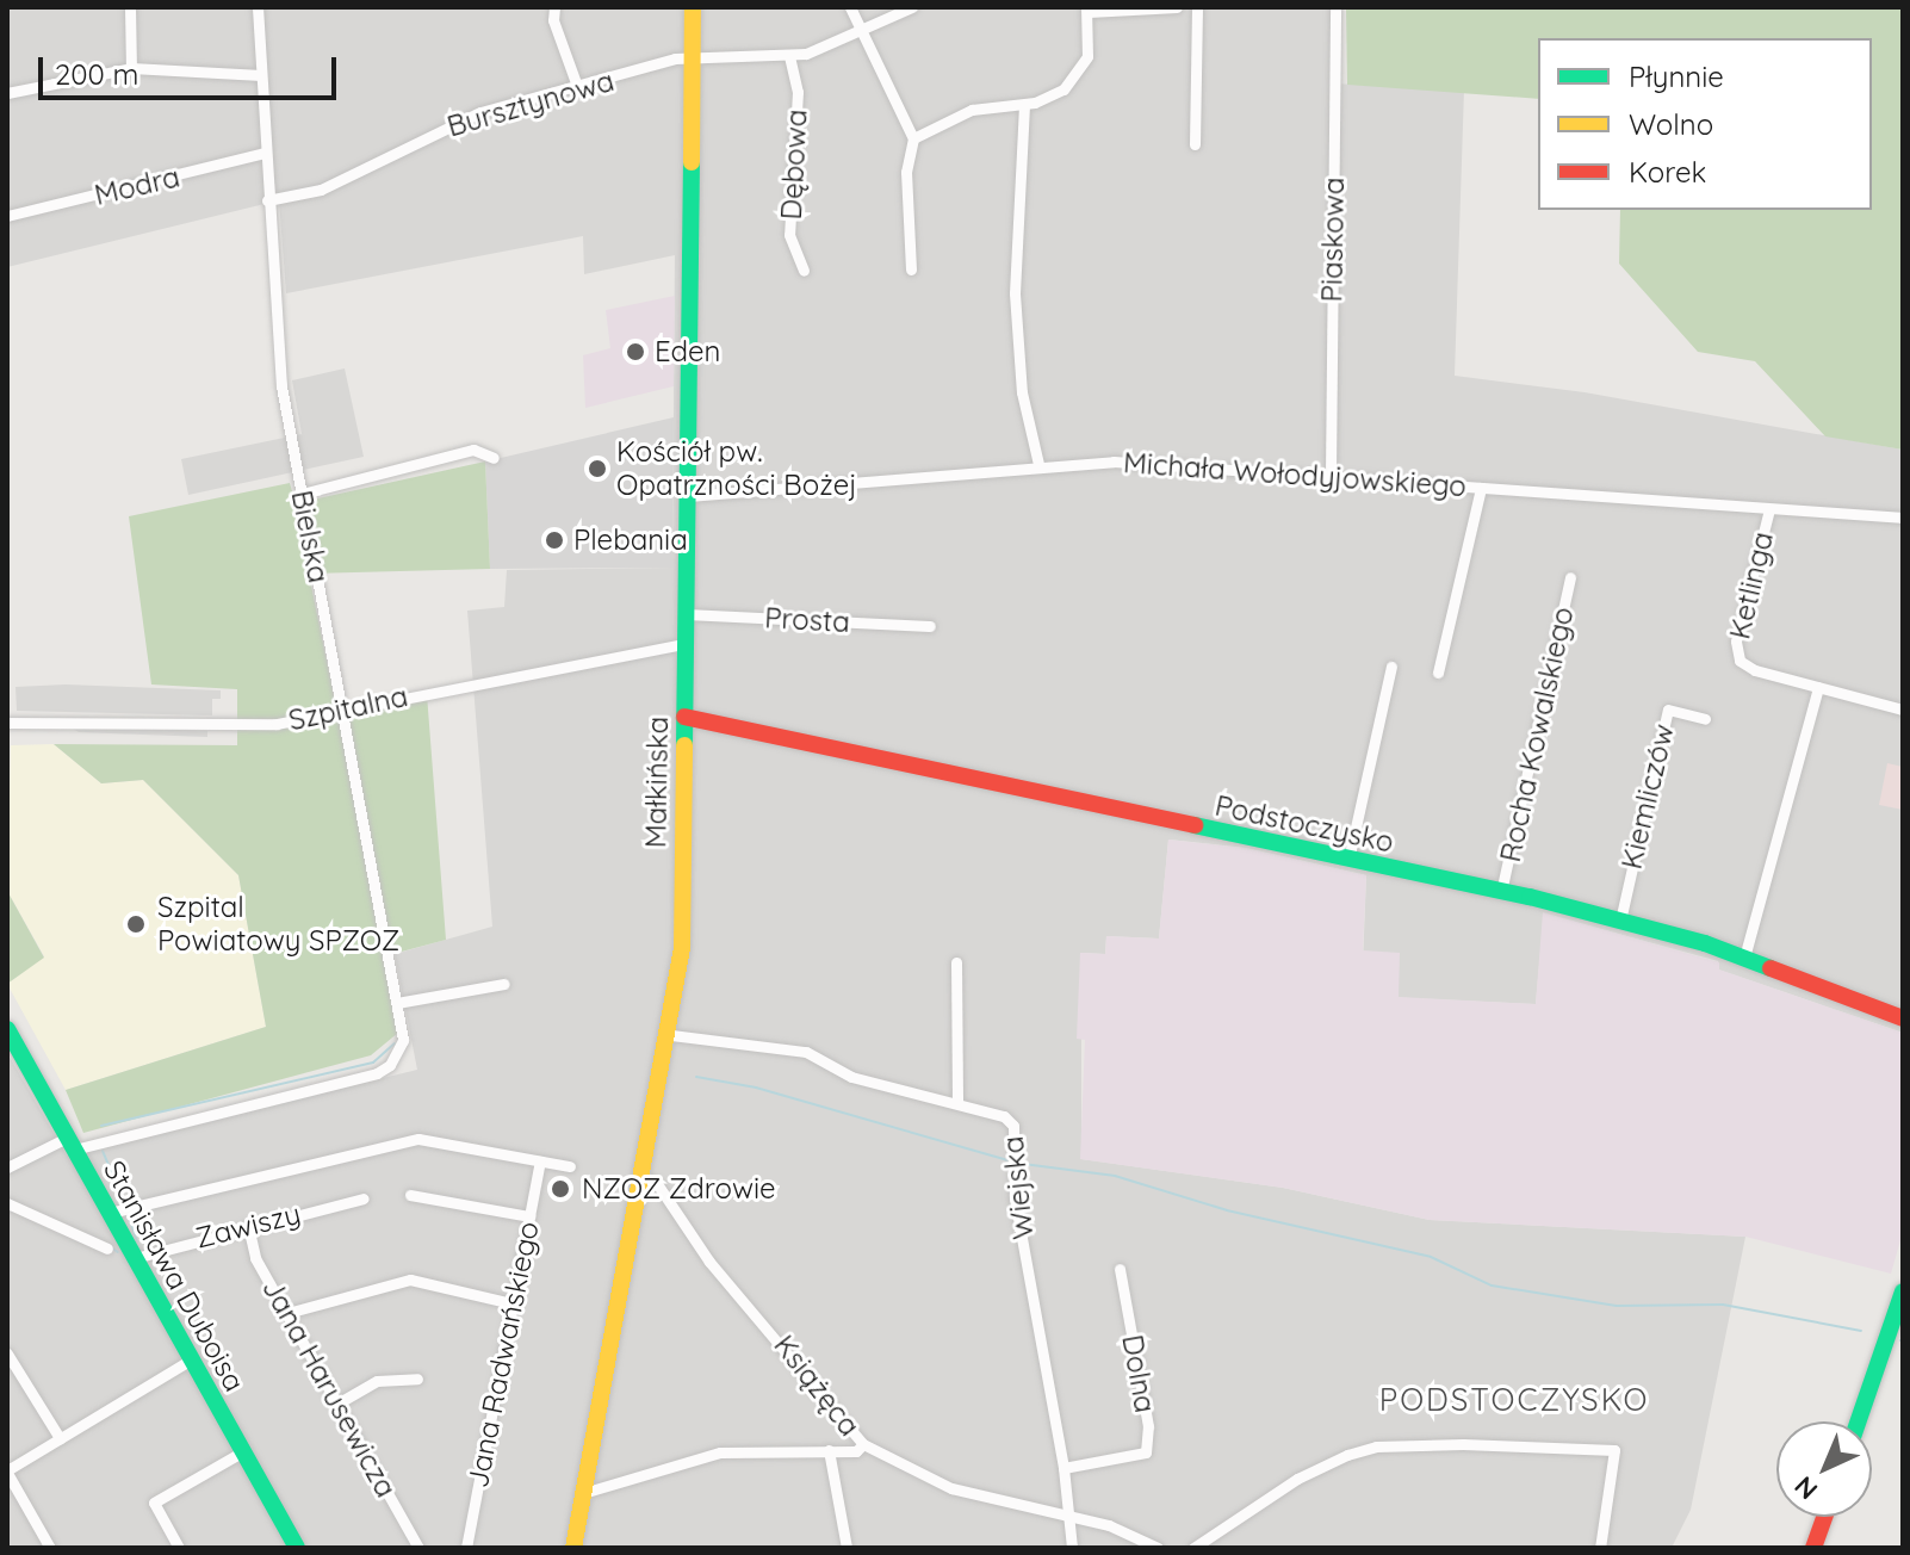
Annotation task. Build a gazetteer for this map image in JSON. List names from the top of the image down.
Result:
{
  "streets": {
    "street": [
      "Bursztynowa",
      "Dębowa",
      "Modra",
      "Piaskowa",
      "Michała Wołodyjowskiego",
      "Bielska",
      "Ketlinga",
      "Prosta",
      "Szpitalna",
      "Rocha Kowalskiego",
      "Małkińska",
      "Kiemliczów",
      "Podstoczysko",
      "Wiejska",
      "Zawiszy",
      "Stanisława Duboisa",
      "Jana Radwańskiego",
      "Dolna",
      "Książęca",
      "Jana Harusewicza"
    ]
  },
  "crossings": [
    ["Bursztynowa", "Dębowa"],
    ["Bursztynowa", "Bielska"],
    ["Bursztynowa", "Małkińska"],
    ["Modra", "Bielska"],
    ["Piaskowa", "Michała Wołodyjowskiego"],
    ["Michała Wołodyjowskiego", "Ketlinga"],
    ["Michała Wołodyjowskiego", "Małkińska"],
    ["Bielska", "Szpitalna"],
    ["Bielska", "Stanisława Duboisa"],
    ["Prosta", "Małkińska"],
    ["Szpitalna", "Małkińska"],
    ["Rocha Kowalskiego", "Podstoczysko"],
    ["Małkińska", "Podstoczysko"],
    ["Małkińska", "Wiejska"],
    ["Małkińska", "Książęca"],
    ["Kiemliczów", "Podstoczysko"],
    ["Wiejska", "Dolna"],
    ["Wiejska", "Książęca"],
    ["Zawiszy", "Stanisława Duboisa"],
    ["Zawiszy", "Jana Harusewicza"]
  ],
  "districts": ["PODSTOCZYSKO"],
  "places": [
    "Eden",
    "Kościół pw. Opatrzności Bożej",
    "Plebania",
    "Szpital Powiatowy SPZOZ",
    "NZOZ Zdrowie"
  ],
  "legend": ["Płynnie", "Wolno", "Korek"],
  "scale_bar": "200 m",
  "north": "bottom left"
}
